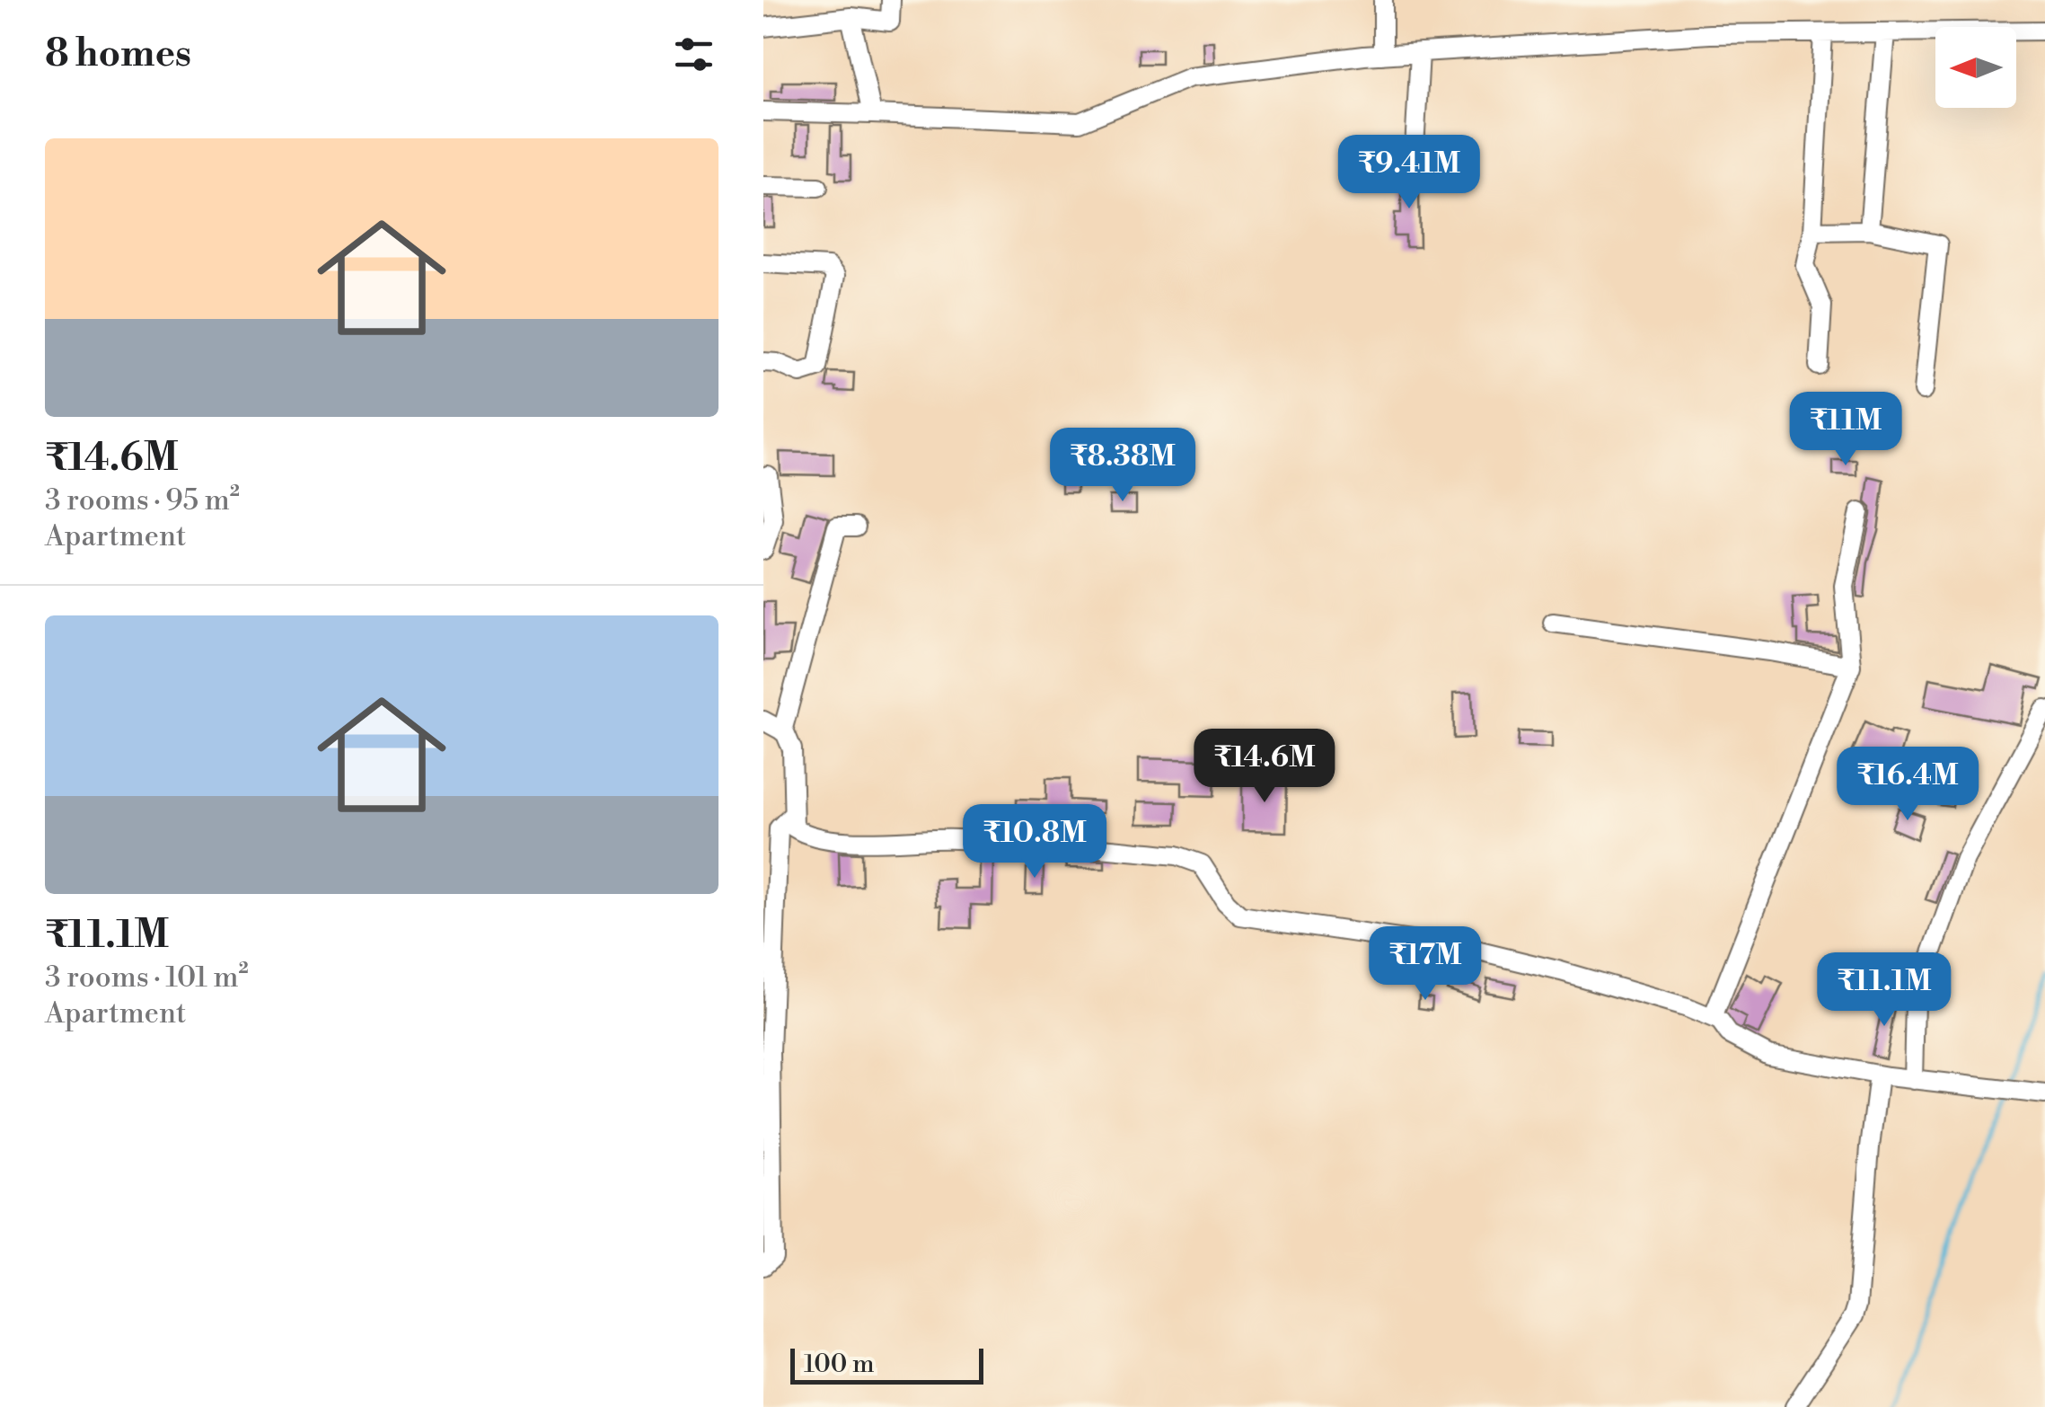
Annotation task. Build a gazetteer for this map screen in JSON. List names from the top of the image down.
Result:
{
  "scale_bar": "100 m",
  "north": "left",
  "page": {
    "heading": "8 homes",
    "list": [
      {
        "name": "₹14.6M",
        "note": "3 rooms · 95 m² · Apartment"
      },
      {
        "name": "₹11.1M",
        "note": "3 rooms · 101 m² · Apartment"
      }
    ],
    "price": [
      "₹9.41M",
      "₹11M",
      "₹8.38M",
      "₹14.6M",
      "₹16.4M",
      "₹10.8M",
      "₹17M",
      "₹11.1M"
    ],
    "scale": "100 m"
  }
}
